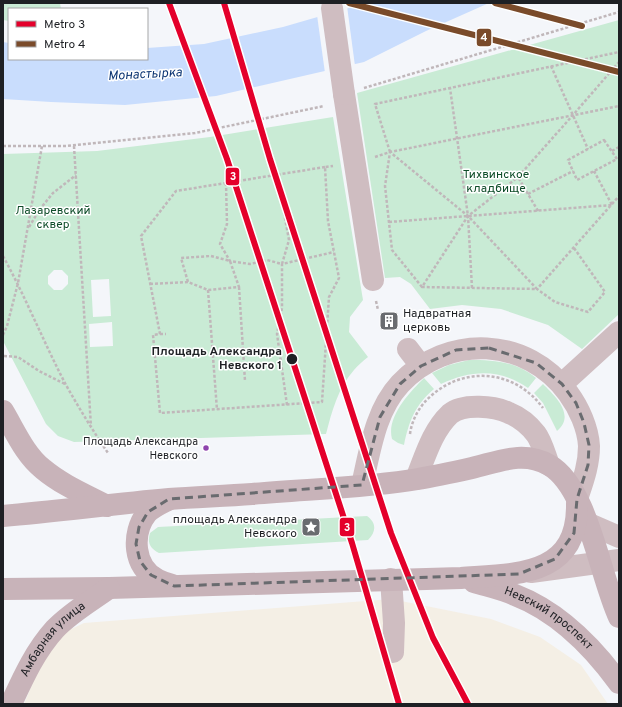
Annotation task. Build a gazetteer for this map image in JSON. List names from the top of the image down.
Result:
{
  "streets": {
    "main road": ["Невский проспект", "Амбарная улица"]
  },
  "water": ["Монастырка"],
  "parks": ["Тихвинское кладбище", "Лазаревский сквер"],
  "places": {
    "building": ["Надвратная церковь"],
    "other": ["Площадь Александра Невского 1", "Площадь Александра Невского"],
    "place": ["площадь Александра Невского"]
  },
  "lines": ["metro line 3", "metro line 4"],
  "legend": ["Metro 3", "Metro 4"]
}
